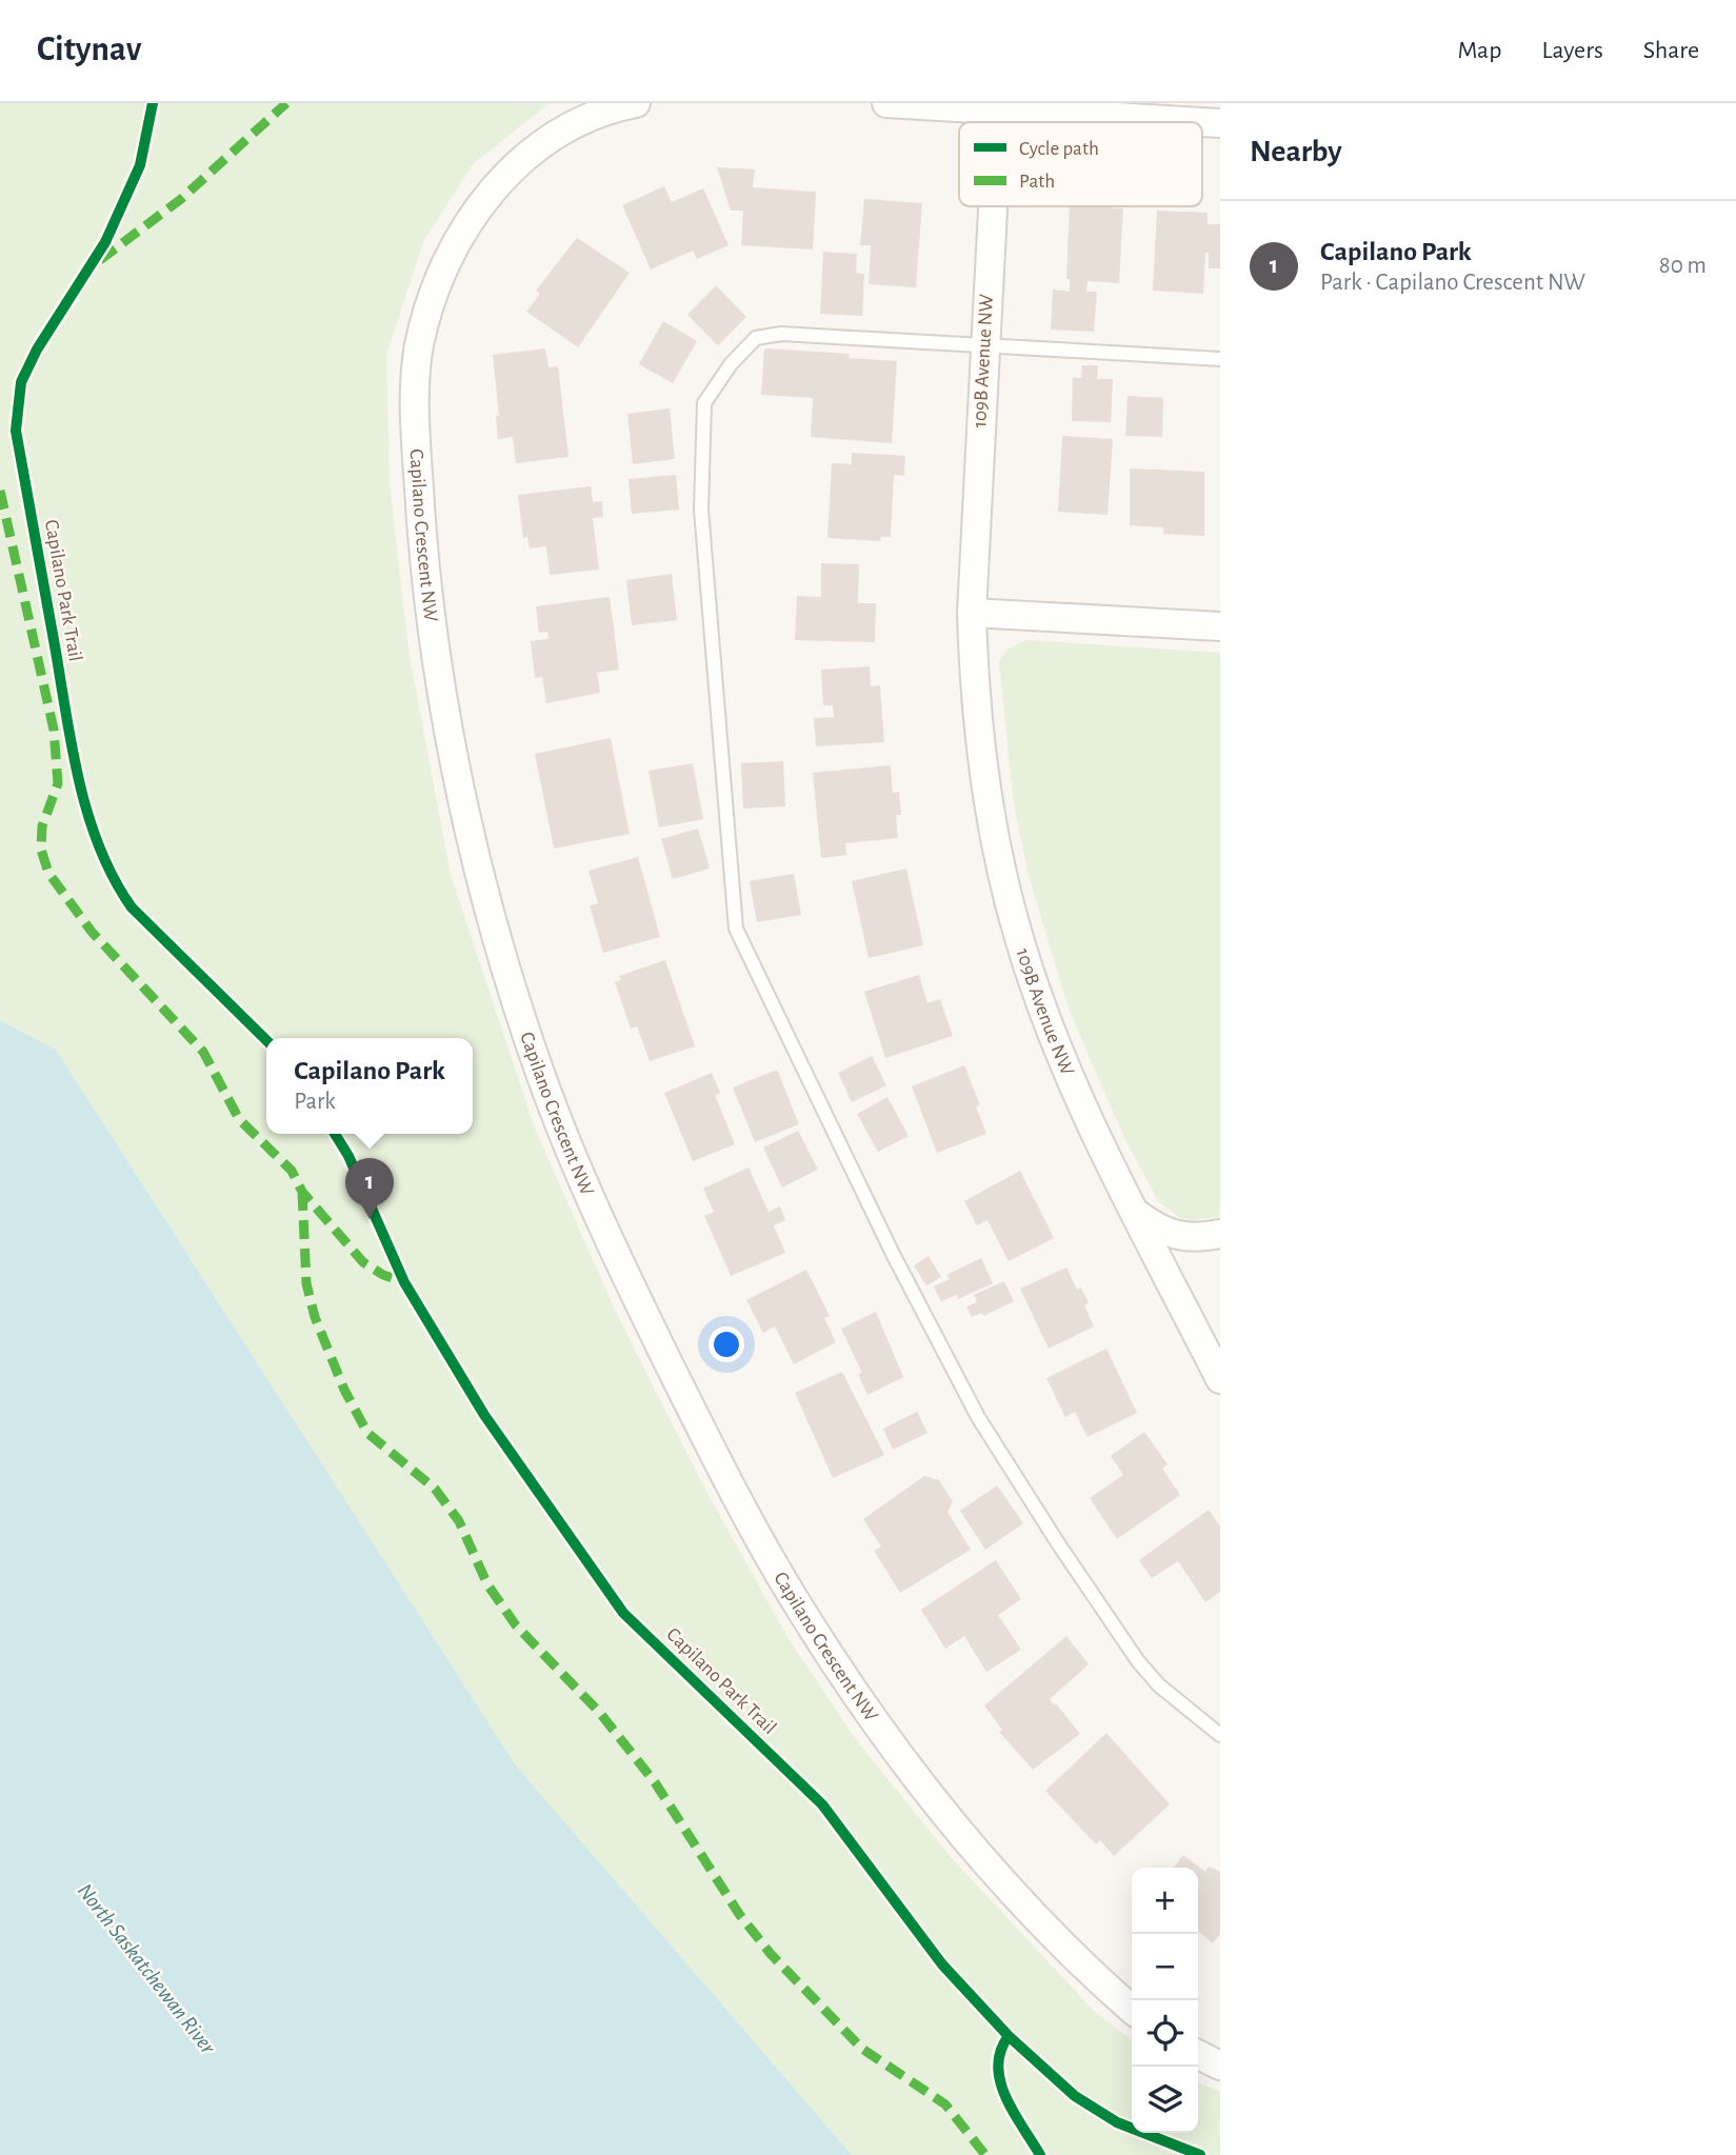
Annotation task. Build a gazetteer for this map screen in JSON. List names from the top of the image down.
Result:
{
  "streets": {
    "street": ["109B Avenue NW", "Capilano Crescent NW"],
    "cycle path": ["Capilano Park Trail"]
  },
  "water": ["North Saskatchewan River"],
  "legend": ["Cycle path", "Path"],
  "page": {
    "header": "Citynav",
    "nav": ["Map", "Layers", "Share"],
    "heading": "Nearby",
    "list": [
      {
        "mark": "1",
        "name": "Capilano Park",
        "note": "Park · Capilano Crescent NW",
        "value": "80 m"
      }
    ],
    "popup": ["Capilano Park", "Park"],
    "pins": "1",
    "map_buttons": ["+", "−"]
  }
}
